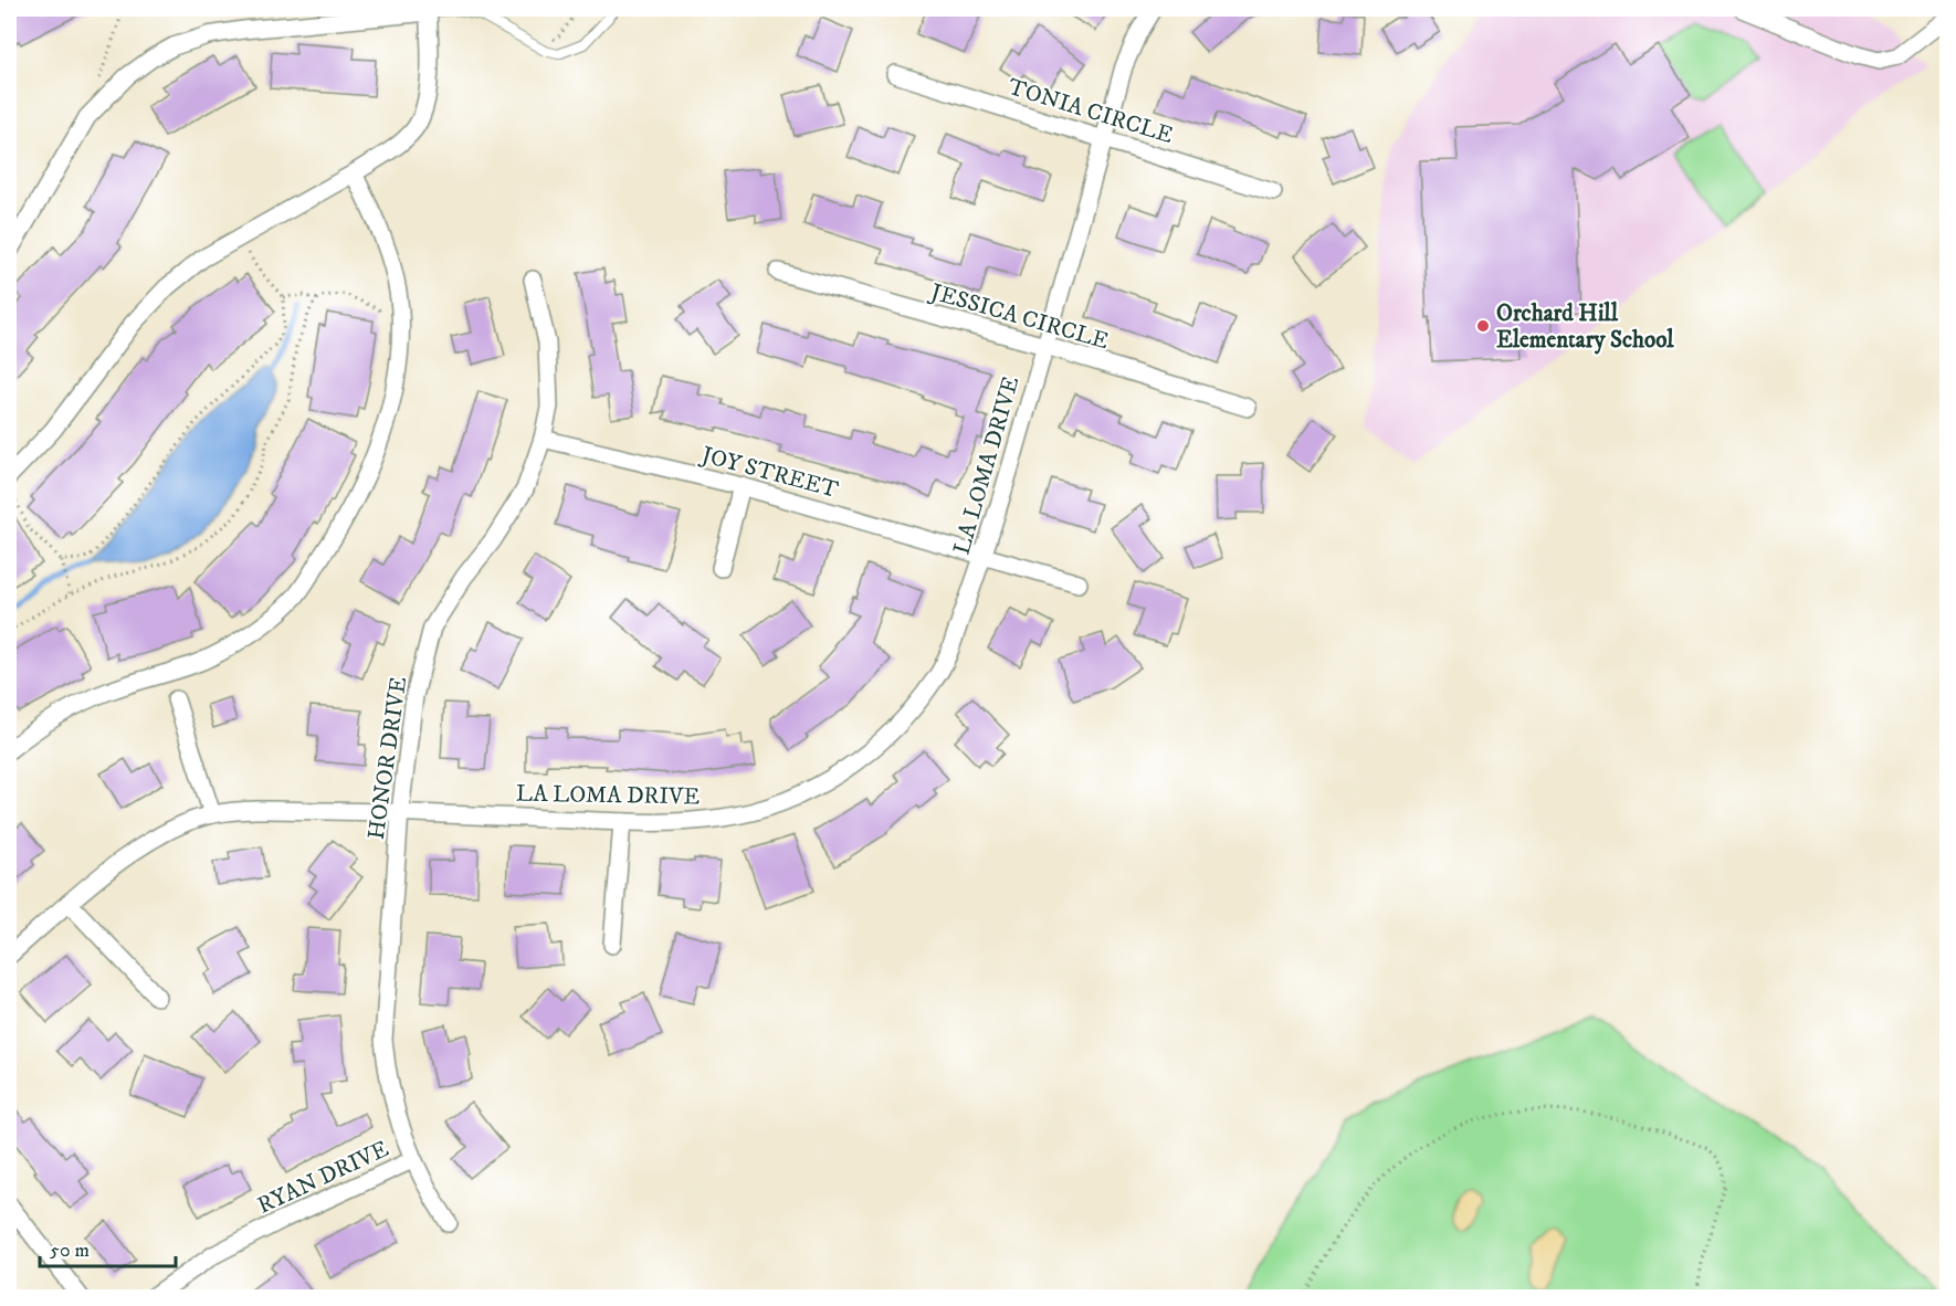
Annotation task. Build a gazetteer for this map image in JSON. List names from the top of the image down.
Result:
{
  "streets": {
    "street": [
      "TONIA CIRCLE",
      "JESSICA CIRCLE",
      "LA LOMA DRIVE",
      "JOY STREET",
      "HONOR DRIVE",
      "RYAN DRIVE"
    ]
  },
  "crossings": [
    ["TONIA CIRCLE", "LA LOMA DRIVE"],
    ["JESSICA CIRCLE", "LA LOMA DRIVE"],
    ["LA LOMA DRIVE", "JOY STREET"],
    ["LA LOMA DRIVE", "HONOR DRIVE"],
    ["JOY STREET", "HONOR DRIVE"],
    ["HONOR DRIVE", "RYAN DRIVE"]
  ],
  "places": ["Orchard Hill Elementary School"],
  "scale_bar": "50 m"
}
